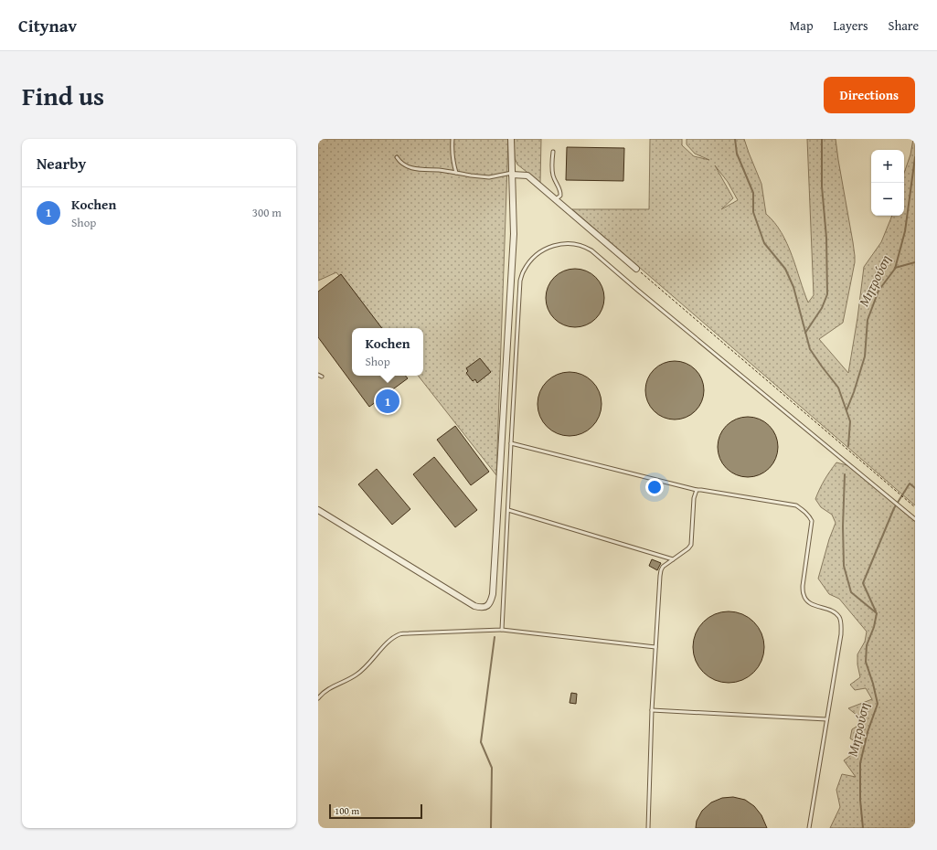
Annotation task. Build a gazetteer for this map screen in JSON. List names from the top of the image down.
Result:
{
  "water": ["Μητρούση"],
  "scale_bar": "100 m",
  "page": {
    "header": "Citynav",
    "nav": ["Map", "Layers", "Share"],
    "title": "Find us",
    "buttons": "Directions",
    "heading": "Nearby",
    "map_buttons": ["+", "−"],
    "list": [
      {
        "mark": "1",
        "name": "Kochen",
        "note": "Shop",
        "value": "300 m"
      }
    ],
    "popup": ["Kochen", "Shop"],
    "pins": "1",
    "scale": "100 m"
  }
}
